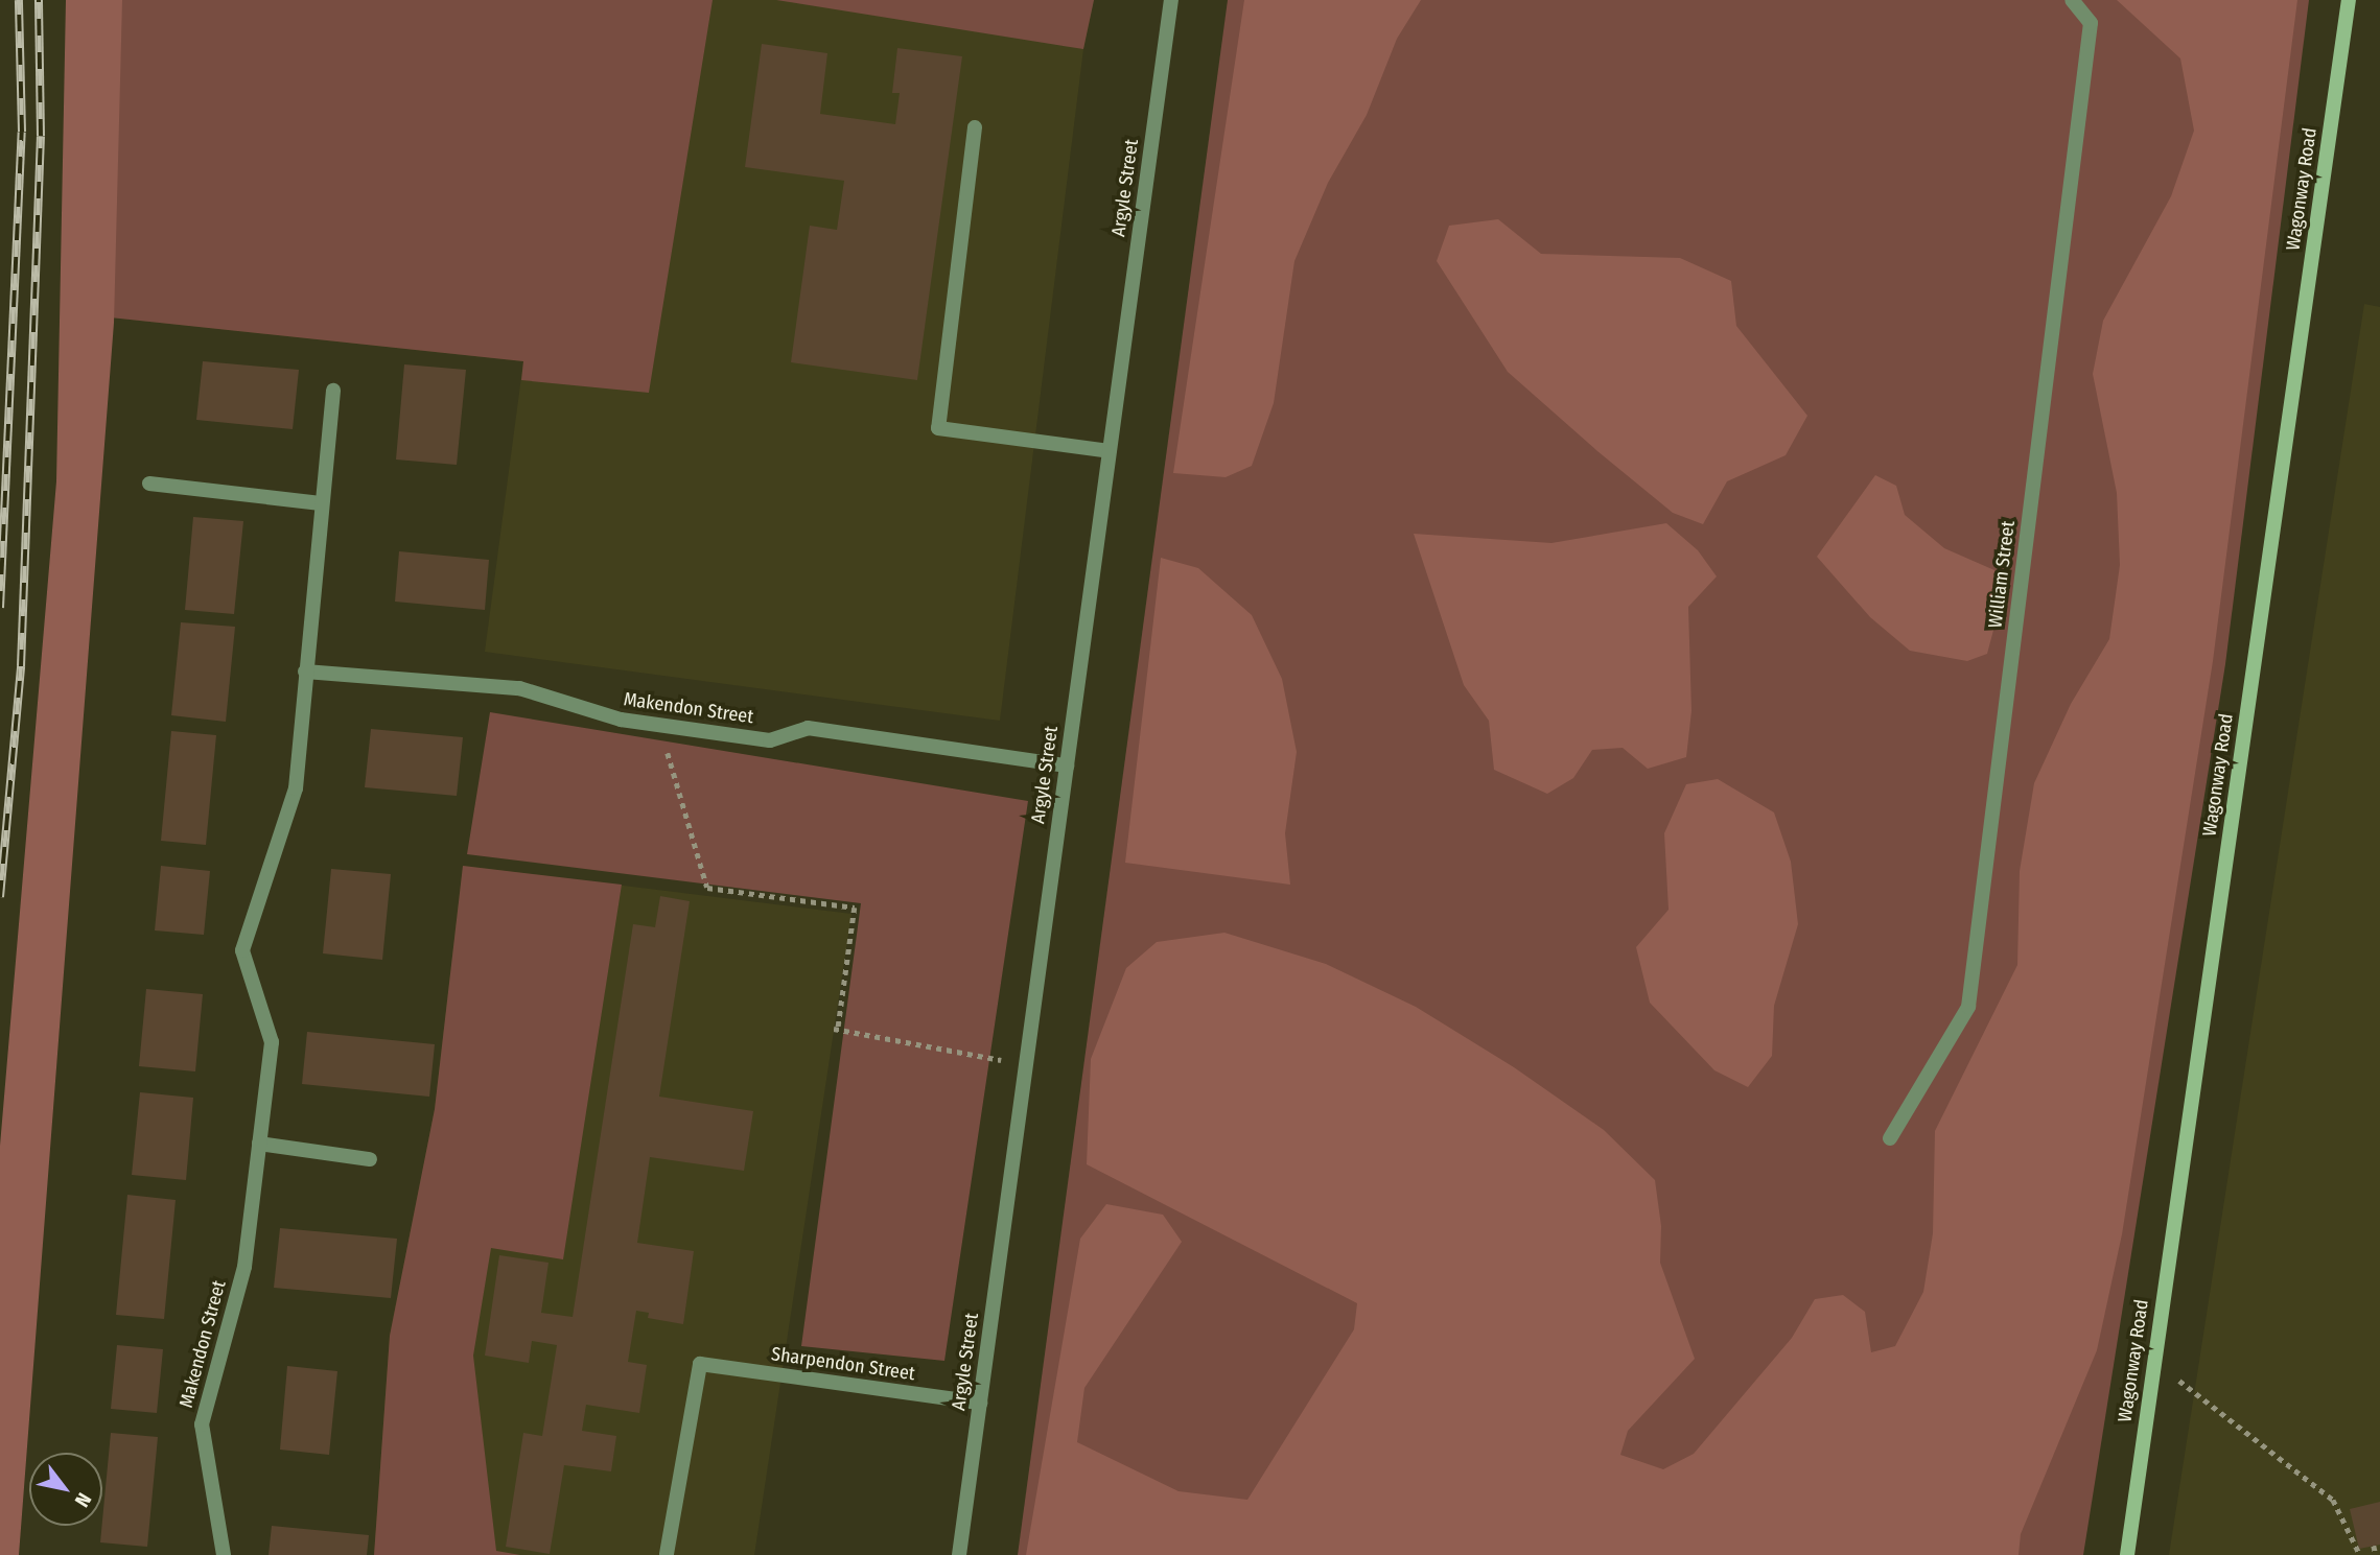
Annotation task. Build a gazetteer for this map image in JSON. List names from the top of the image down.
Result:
{
  "streets": {
    "main road": ["Wagonway Road"],
    "street": [
      "Argyle Street",
      "William Street",
      "Makendon Street",
      "Sharpendon Street"
    ]
  },
  "crossings": [
    ["Argyle Street", "Makendon Street"],
    ["Argyle Street", "Sharpendon Street"]
  ],
  "north": "bottom right"
}
